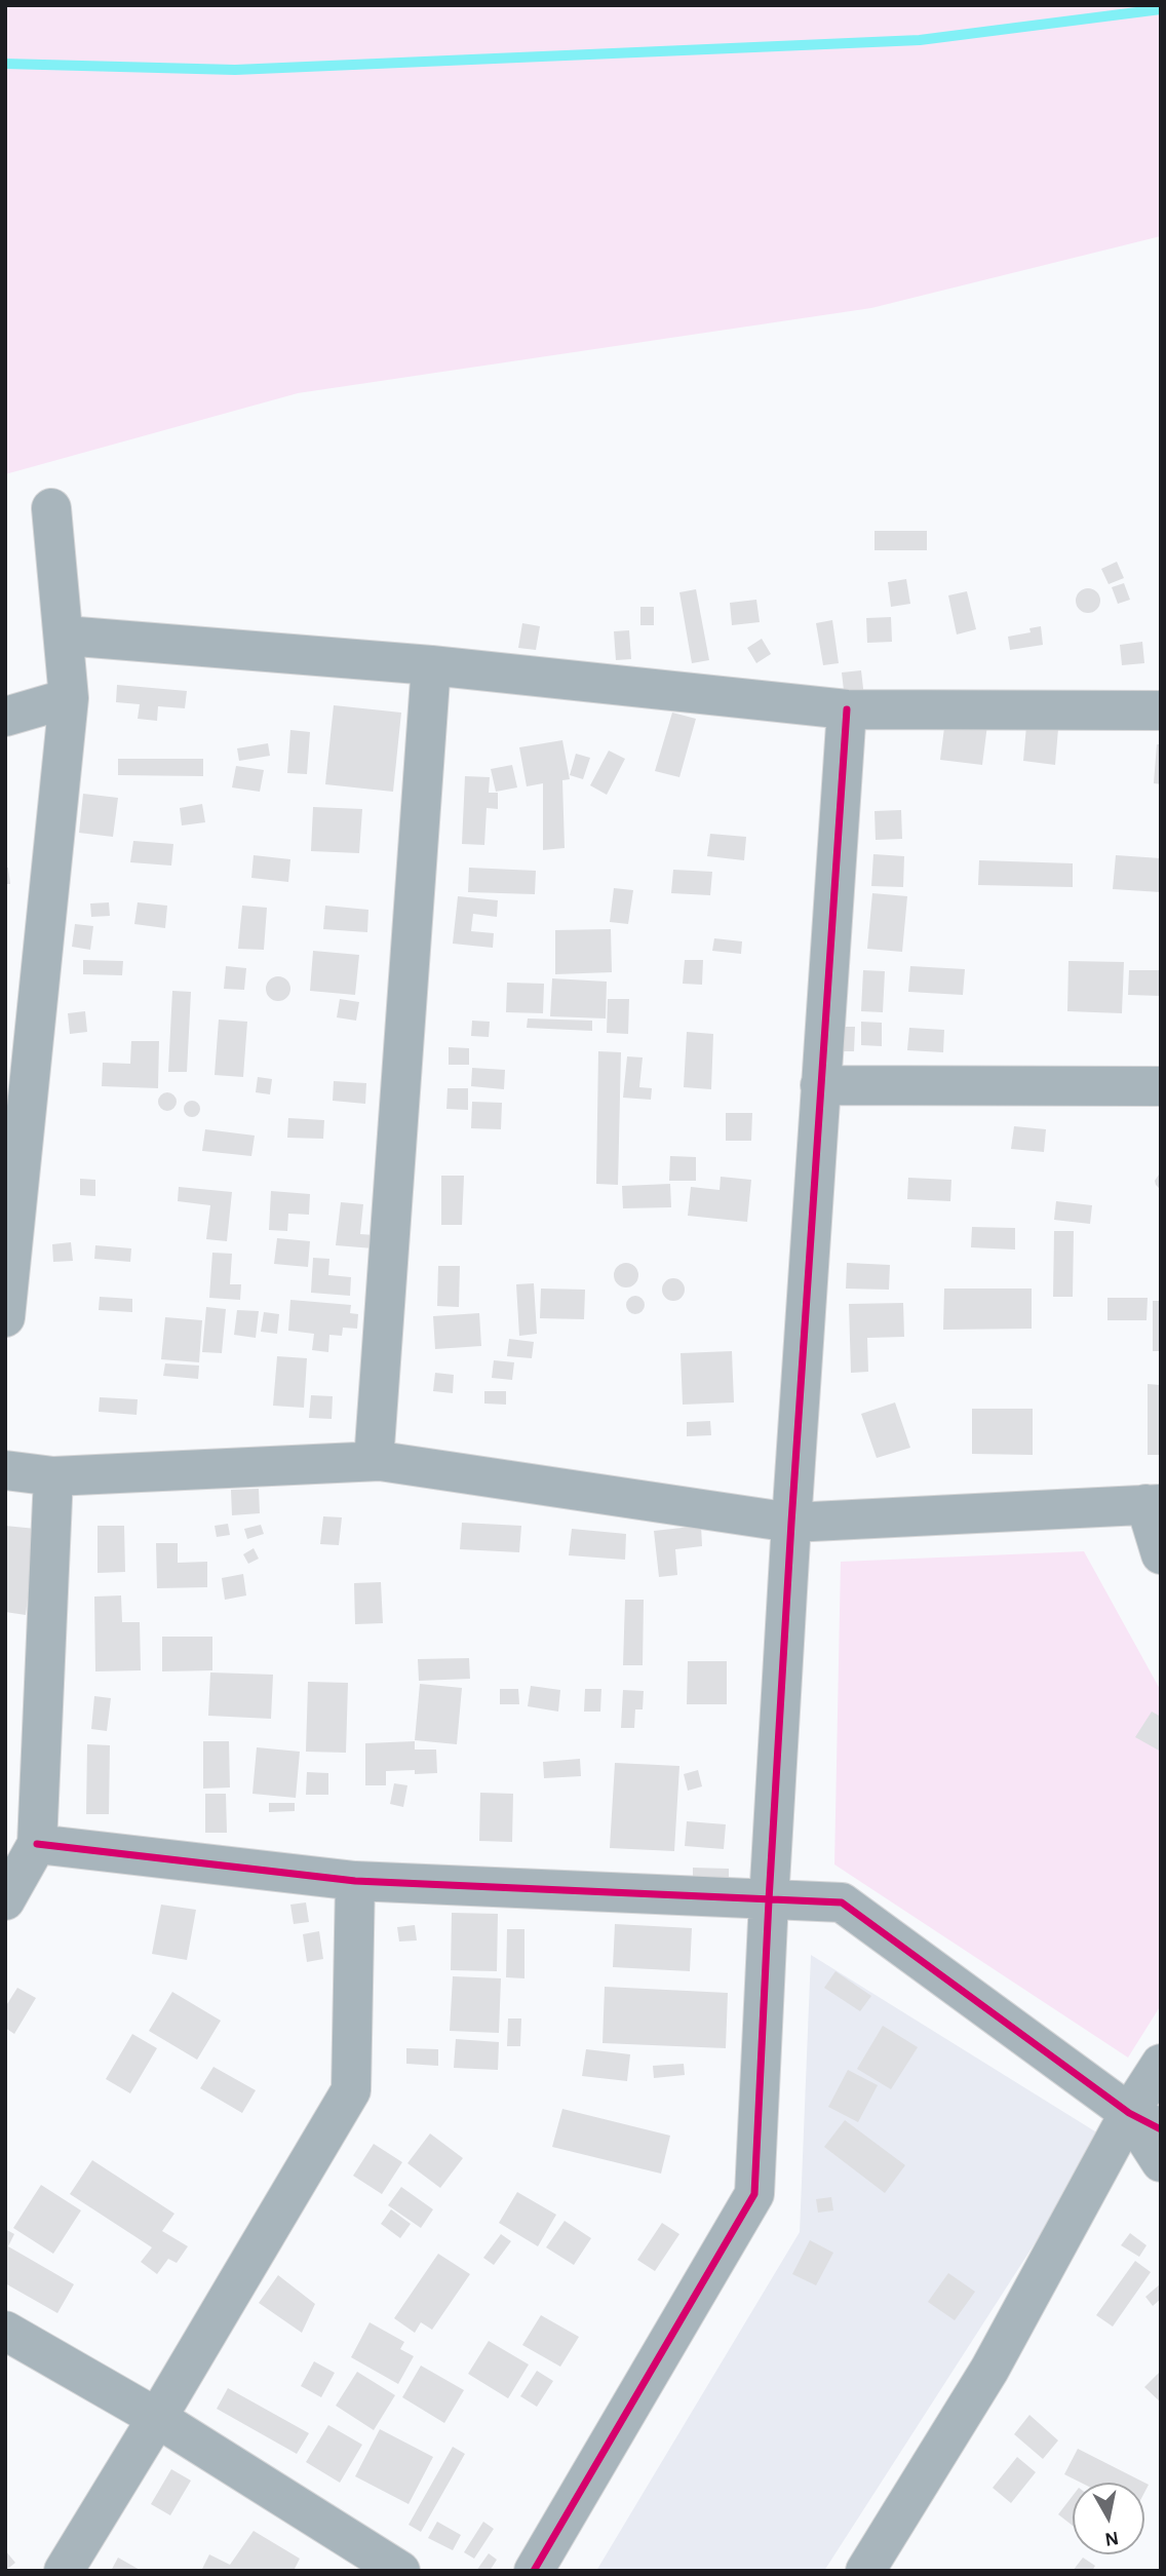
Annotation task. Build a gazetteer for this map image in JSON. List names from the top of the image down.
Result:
{
  "north": "bottom"
}
